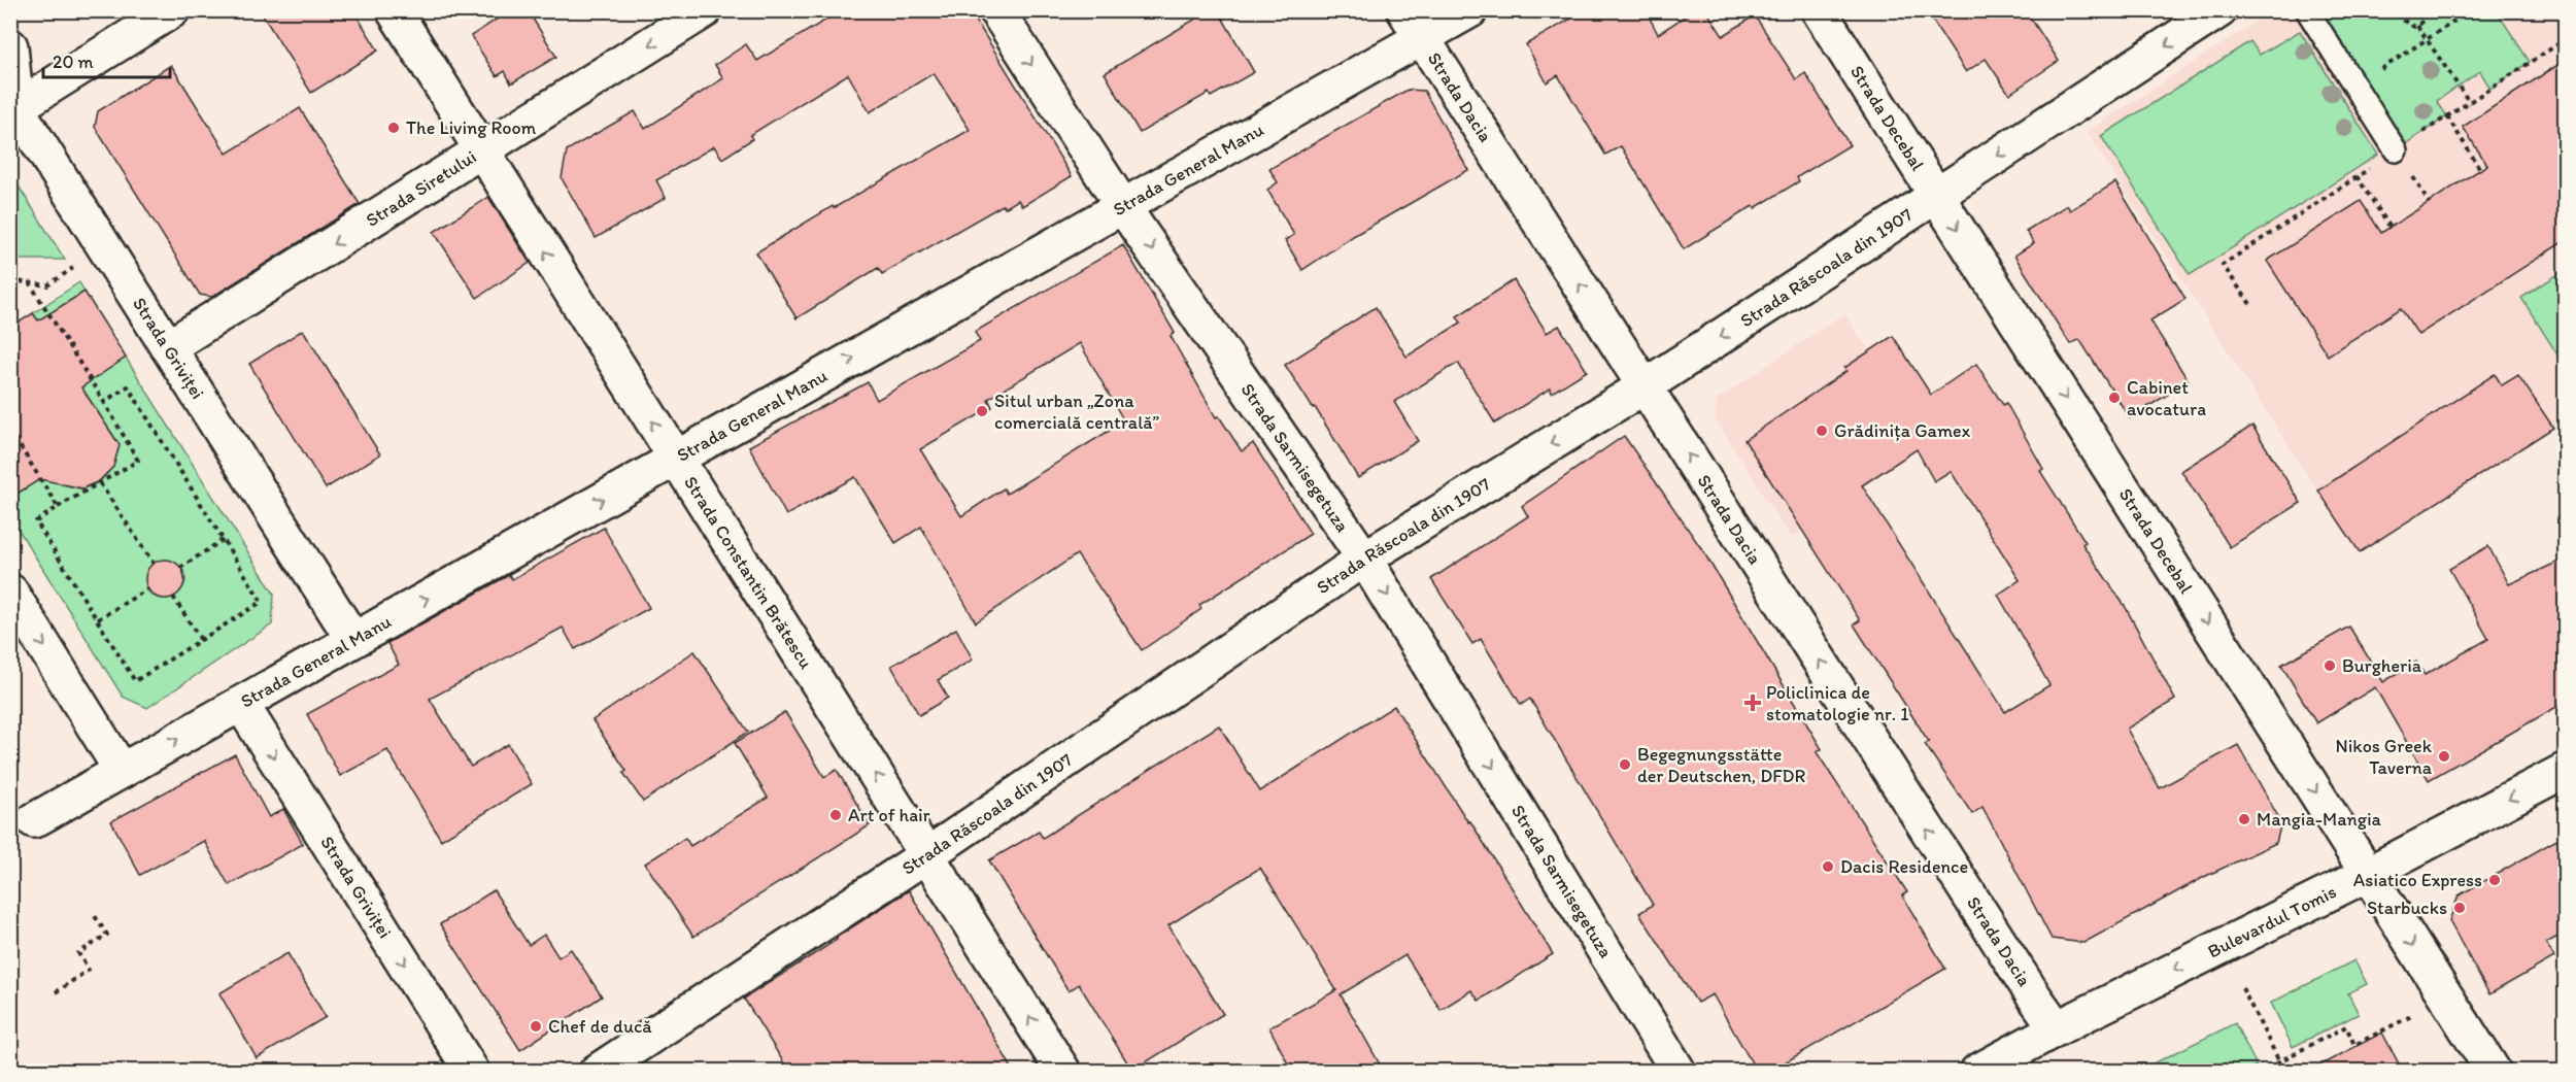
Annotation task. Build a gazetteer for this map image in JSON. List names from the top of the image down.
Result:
{
  "streets": {
    "street": [
      "Strada Dacia",
      "Strada Decebal",
      "Strada General Manu",
      "Strada Siretului",
      "Strada Răscoala din 1907",
      "Strada Griviței",
      "Strada Sarmisegetuza",
      "Strada Constantin Brătescu",
      "Bulevardul Tomis"
    ]
  },
  "crossings": [
    ["Strada Dacia", "Strada General Manu"],
    ["Strada Dacia", "Strada Răscoala din 1907"],
    ["Strada Dacia", "Bulevardul Tomis"],
    ["Strada Decebal", "Strada Răscoala din 1907"],
    ["Strada Decebal", "Bulevardul Tomis"],
    ["Strada General Manu", "Strada Griviței"],
    ["Strada General Manu", "Strada Sarmisegetuza"],
    ["Strada General Manu", "Strada Constantin Brătescu"],
    ["Strada Siretului", "Strada Griviței"],
    ["Strada Siretului", "Strada Constantin Brătescu"],
    ["Strada Răscoala din 1907", "Strada Sarmisegetuza"],
    ["Strada Răscoala din 1907", "Strada Constantin Brătescu"]
  ],
  "one_way": [
    "Strada Dacia",
    "Strada Decebal",
    "Strada General Manu",
    "Strada Siretului",
    "Strada Răscoala din 1907",
    "Strada Griviței",
    "Strada Sarmisegetuza",
    "Strada Constantin Brătescu",
    "Bulevardul Tomis"
  ],
  "places": {
    "other": [
      "The Living Room",
      "Cabinet avocatura",
      "Situl urban „Zona comercială centrală”",
      "Grădinița Gamex",
      "Burgheria",
      "Nikos Greek Taverna",
      "Begegnungsstätte der Deutschen, DFDR",
      "Art of hair",
      "Mangia-Mangia",
      "Dacis Residence",
      "Asiatico Express",
      "Starbucks",
      "Chef de ducă"
    ],
    "health": ["Policlinica de stomatologie nr. 1"]
  },
  "scale_bar": "20 m"
}
